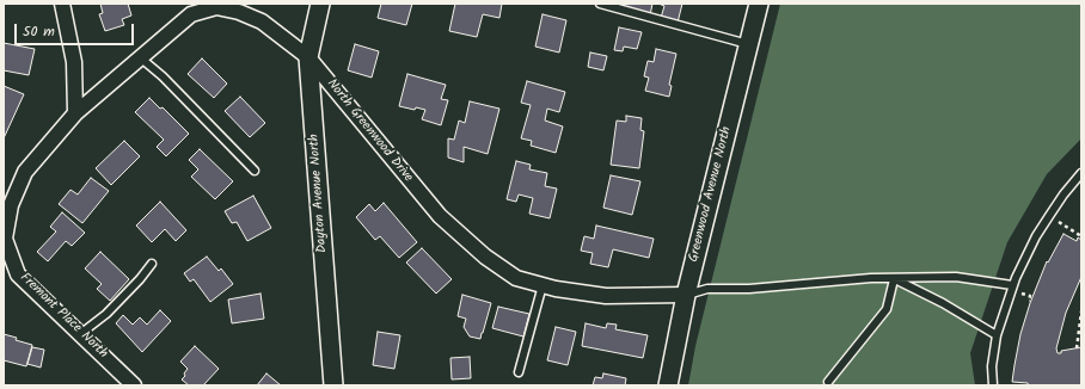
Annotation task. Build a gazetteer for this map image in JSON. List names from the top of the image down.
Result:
{
  "streets": {
    "street": [
      "North Greenwood Drive",
      "Dayton Avenue North",
      "Greenwood Avenue North",
      "Fremont Place North"
    ]
  },
  "crossings": [
    ["North Greenwood Drive", "Dayton Avenue North"],
    ["North Greenwood Drive", "Greenwood Avenue North"],
    ["North Greenwood Drive", "Fremont Place North"]
  ],
  "scale_bar": "50 m"
}
